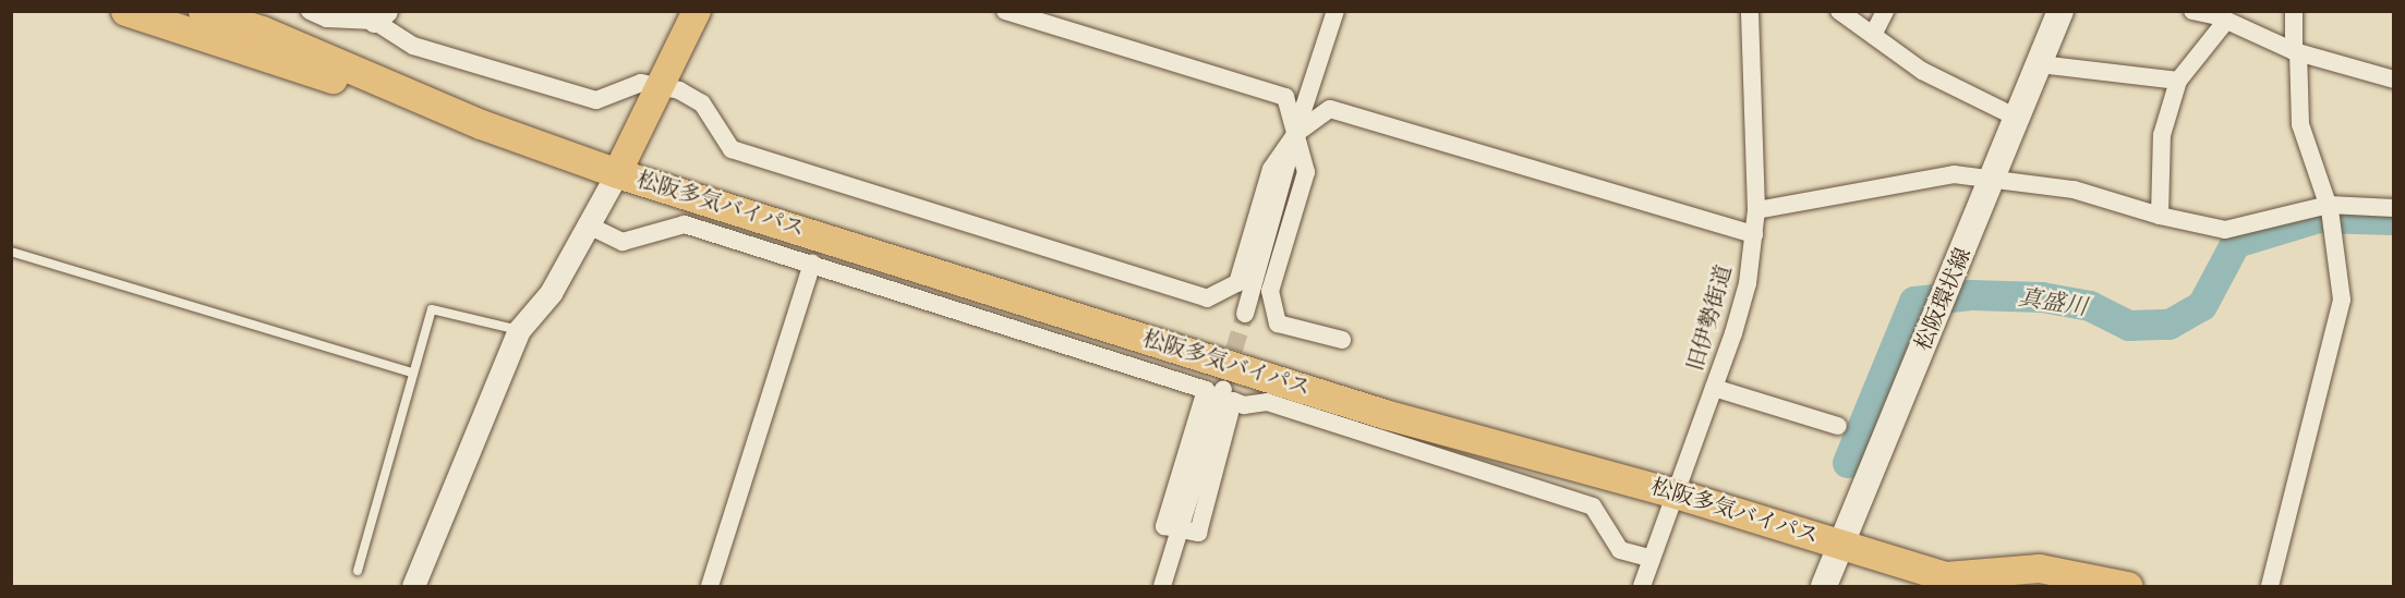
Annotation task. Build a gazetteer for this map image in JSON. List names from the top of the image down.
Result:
{
  "streets": {
    "highway": ["松阪多気バイパス"],
    "main road": ["松阪環状線"],
    "street": ["旧伊勢街道"]
  },
  "crossings": [
    ["松阪多気バイパス", "松阪環状線"],
    ["松阪多気バイパス", "旧伊勢街道"]
  ],
  "water": ["真盛川"]
}
